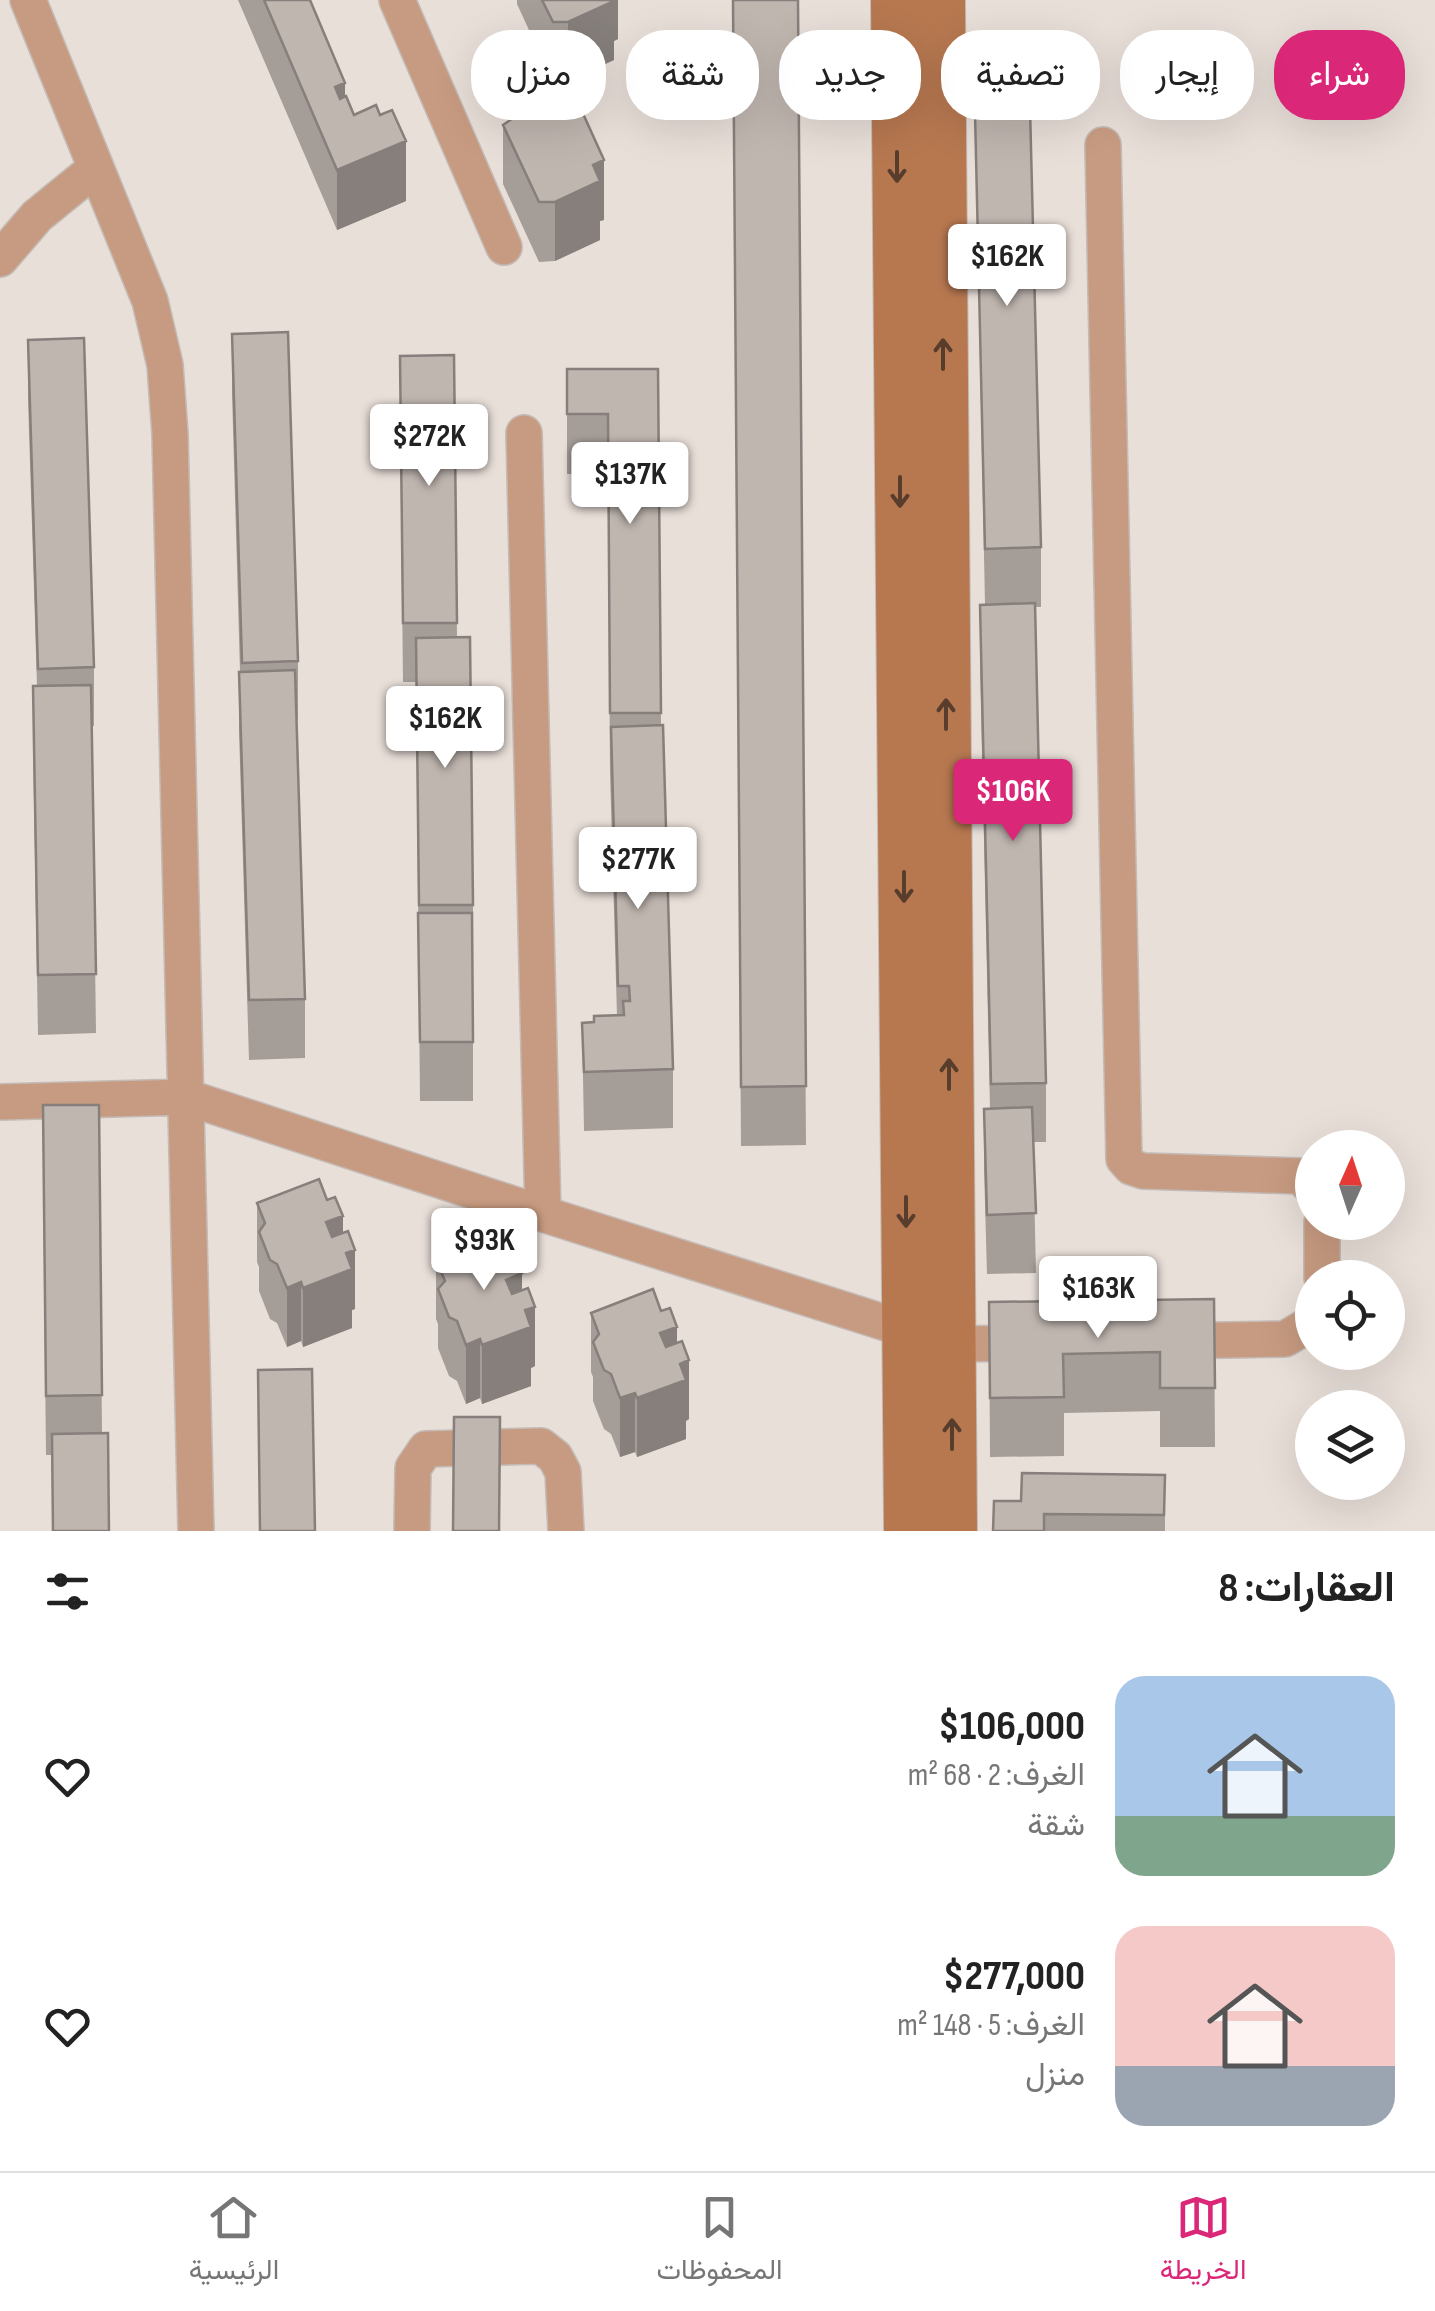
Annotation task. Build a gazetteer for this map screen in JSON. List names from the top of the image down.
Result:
{
  "north": "top",
  "page": {
    "chip": [
      "شراء",
      "إيجار",
      "تصفية",
      "جديد",
      "شقة",
      "منزل"
    ],
    "price": [
      "$162K",
      "$272K",
      "$137K",
      "$162K",
      "$106K",
      "$277K",
      "$93K",
      "$163K"
    ],
    "heading": "العقارات: 8",
    "list": [
      {
        "name": "$106,000",
        "note": "الغرف: 2 · 68 m² · شقة"
      },
      {
        "name": "$277,000",
        "note": "الغرف: 5 · 148 m² · منزل"
      }
    ],
    "tabs": ["الخريطة", "المحفوظات", "الرئيسية"]
  }
}
